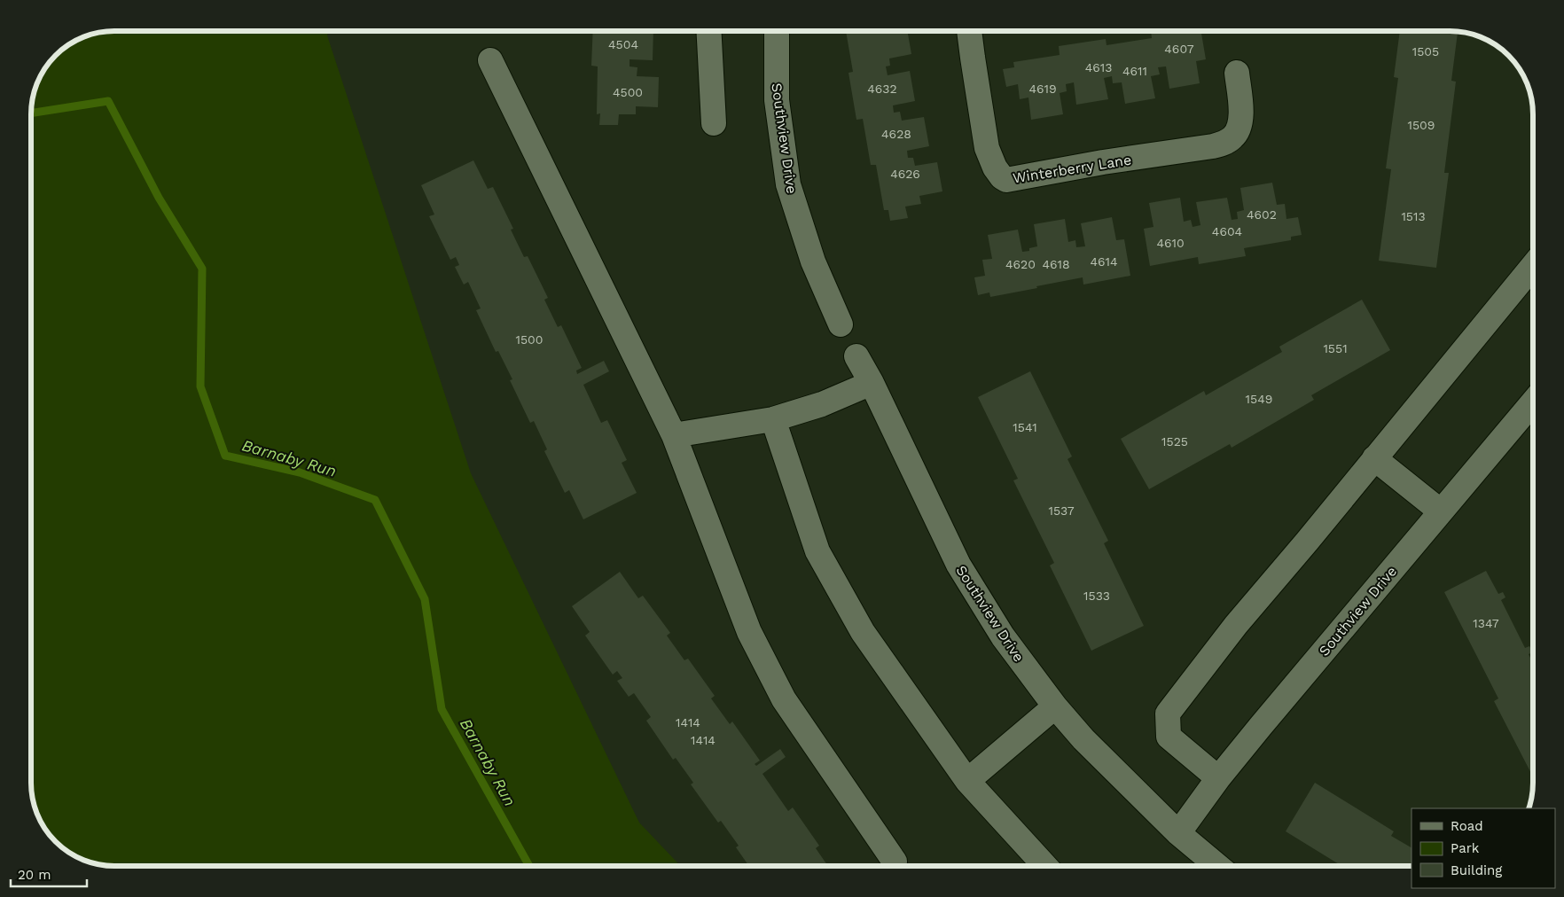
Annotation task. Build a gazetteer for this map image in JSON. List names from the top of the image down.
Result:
{
  "streets": {
    "street": ["Southview Drive", "Winterberry Lane"]
  },
  "water": ["Barnaby Run"],
  "house_numbers": [
    "4504",
    "4607",
    "1505",
    "4613",
    "4611",
    "4632",
    "4619",
    "4500",
    "1509",
    "4628",
    "4626",
    "4602",
    "1513",
    "4604",
    "4610",
    "4614",
    "4620",
    "4618",
    "1500",
    "1551",
    "1549",
    "1541",
    "1525",
    "1537",
    "1533",
    "1347",
    "1414",
    "1414"
  ],
  "legend": ["Road", "Park", "Building"],
  "scale_bar": "20 m"
}
